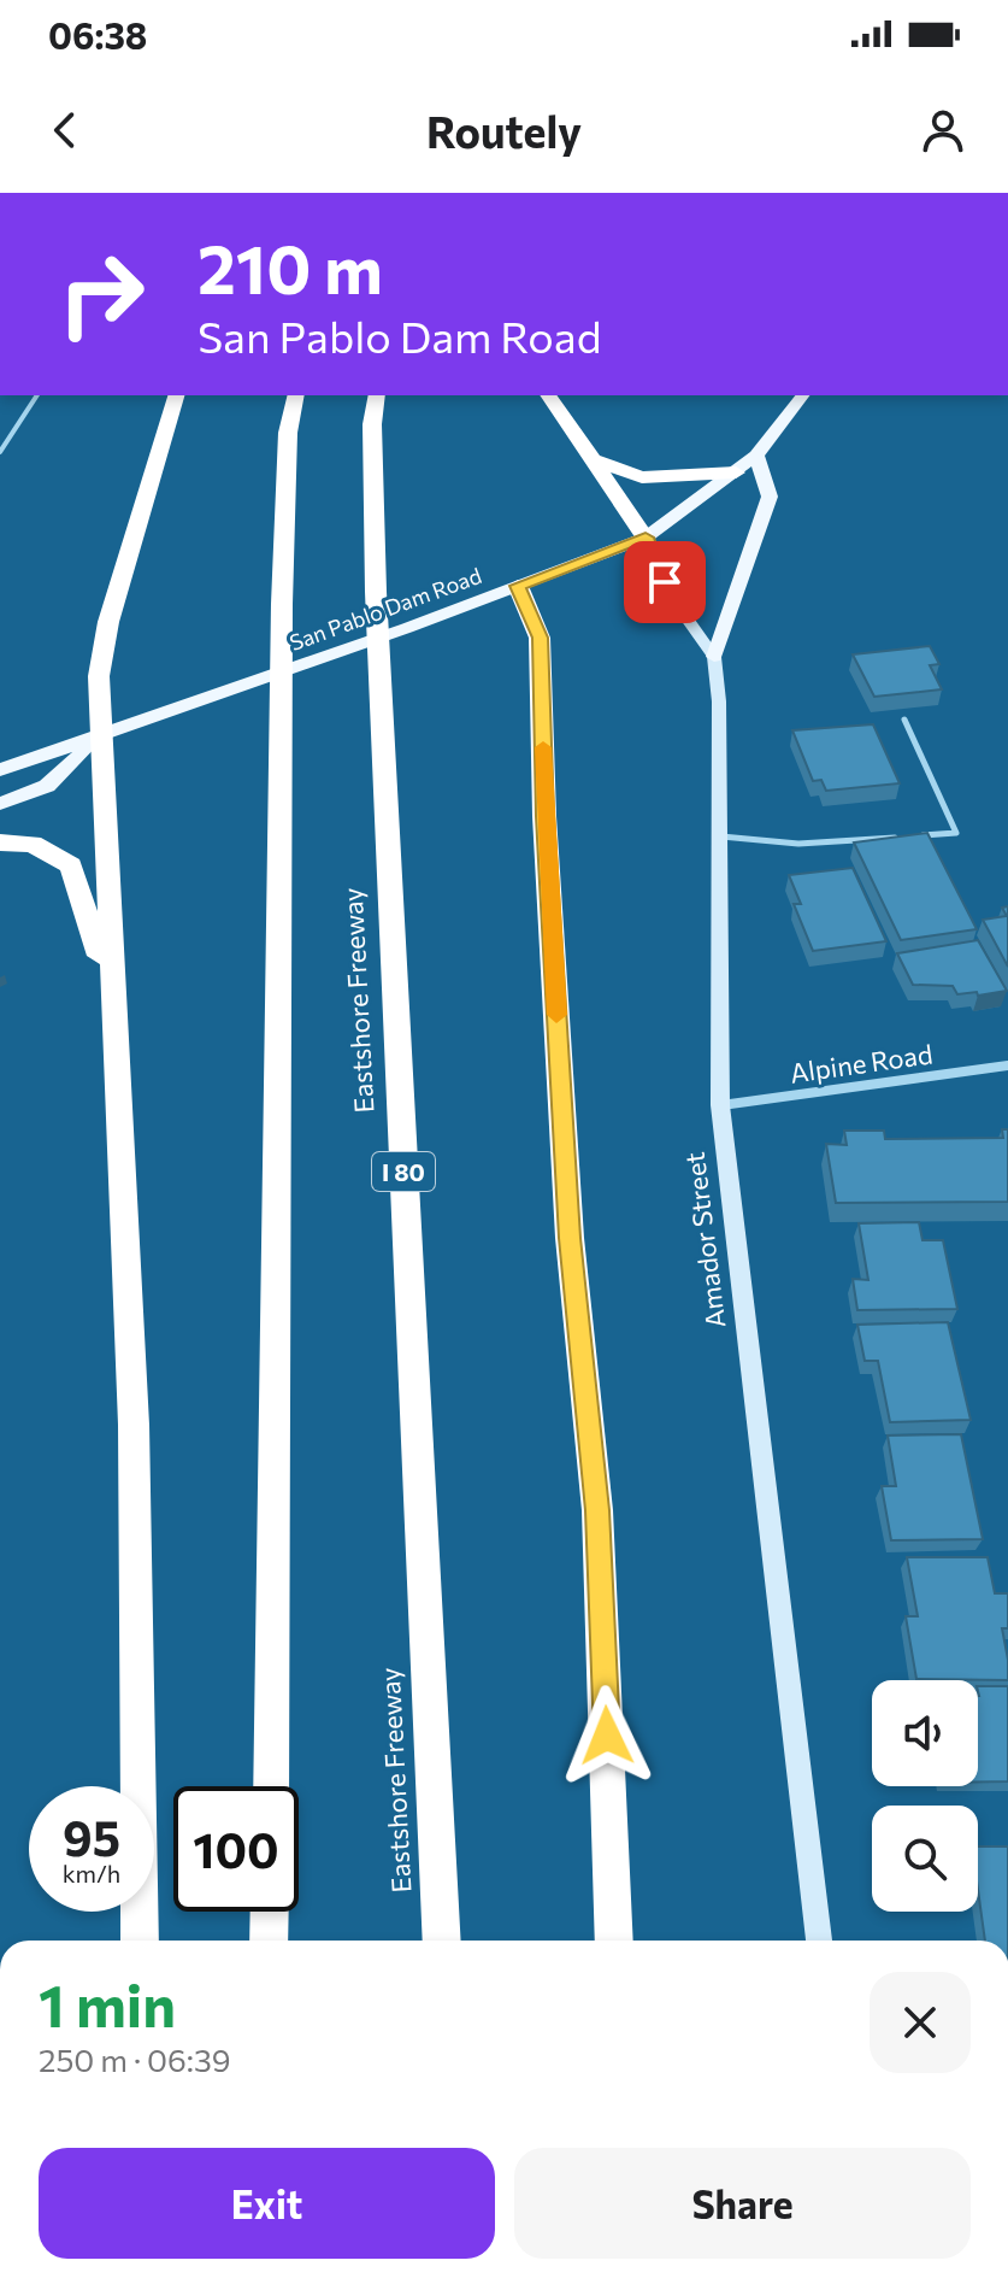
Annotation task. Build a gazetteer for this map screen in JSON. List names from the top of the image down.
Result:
{
  "streets": {
    "highway": ["Eastshore Freeway", "I 80"],
    "main road": ["San Pablo Dam Road"],
    "street": ["Alpine Road", "Amador Street"]
  },
  "crossings": [
    ["San Pablo Dam Road", "Amador Street"],
    ["Alpine Road", "Amador Street"]
  ],
  "page": {
    "status": "06:38",
    "header": "Routely",
    "turn": ["210 m", "San Pablo Dam Road"],
    "speed": "95 km/h",
    "limit": "100",
    "heading": ["1 min", "250 m · 06:39"],
    "buttons": ["Exit", "Share"]
  }
}
